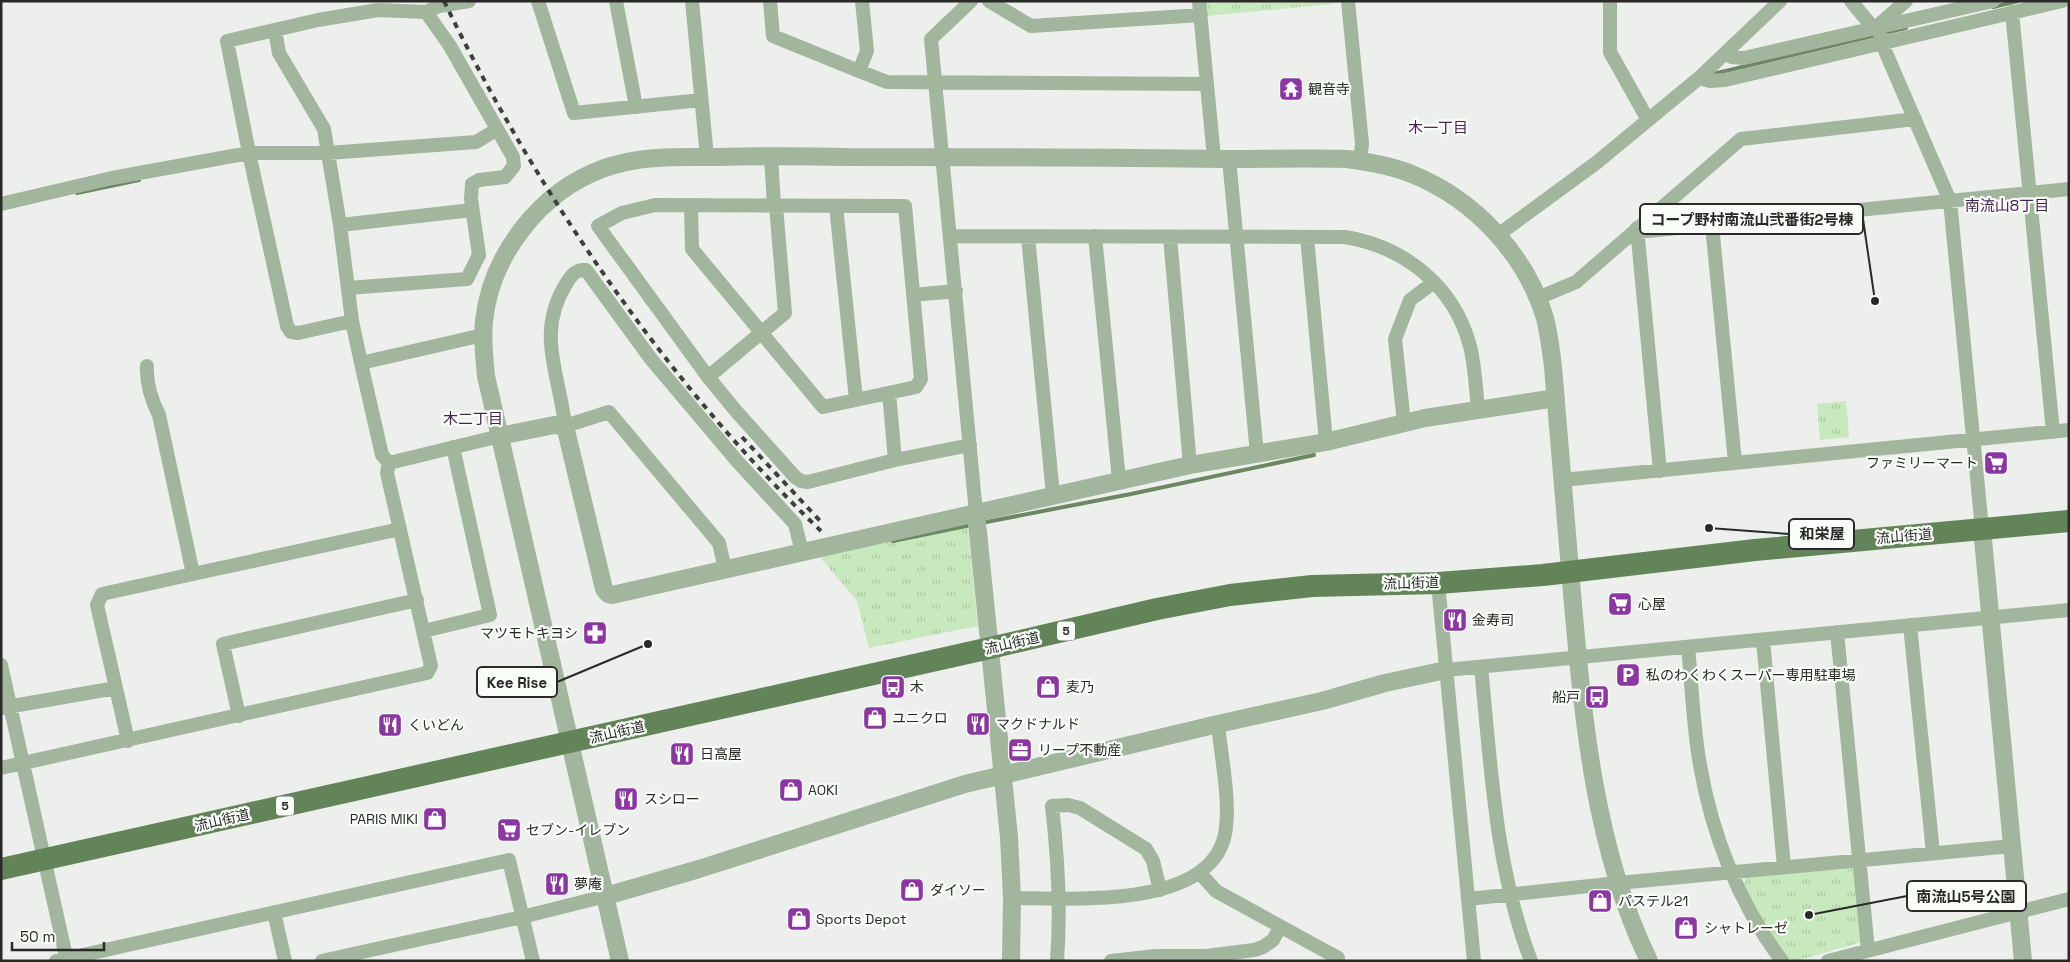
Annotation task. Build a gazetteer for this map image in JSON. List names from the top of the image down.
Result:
{
  "streets": {
    "main road": ["流山街道", "5"]
  },
  "districts": ["木一丁目", "南流山8丁目", "木二丁目"],
  "places": {
    "temple": ["観音寺"],
    "other": [
      "コープ野村南流山弐番街2号棟",
      "和栄屋",
      "Kee Rise",
      "南流山5号公園"
    ],
    "supermarket": ["ファミリーマート", "心屋", "セブン-イレブン"],
    "restaurant": [
      "金寿司",
      "マクドナルド",
      "くいどん",
      "日高屋",
      "スシロー",
      "夢庵"
    ],
    "pharmacy": ["マツモトキヨシ"],
    "parking": ["私のわくわくスーパー専用駐車場"],
    "bus stop": ["木", "船戸"],
    "shop": [
      "麦乃",
      "ユニクロ",
      "AOKI",
      "PARIS MIKI",
      "ダイソー",
      "パステル21",
      "Sports Depot",
      "シャトレーゼ"
    ],
    "office": ["リープ不動産"]
  },
  "scale_bar": "50 m"
}
